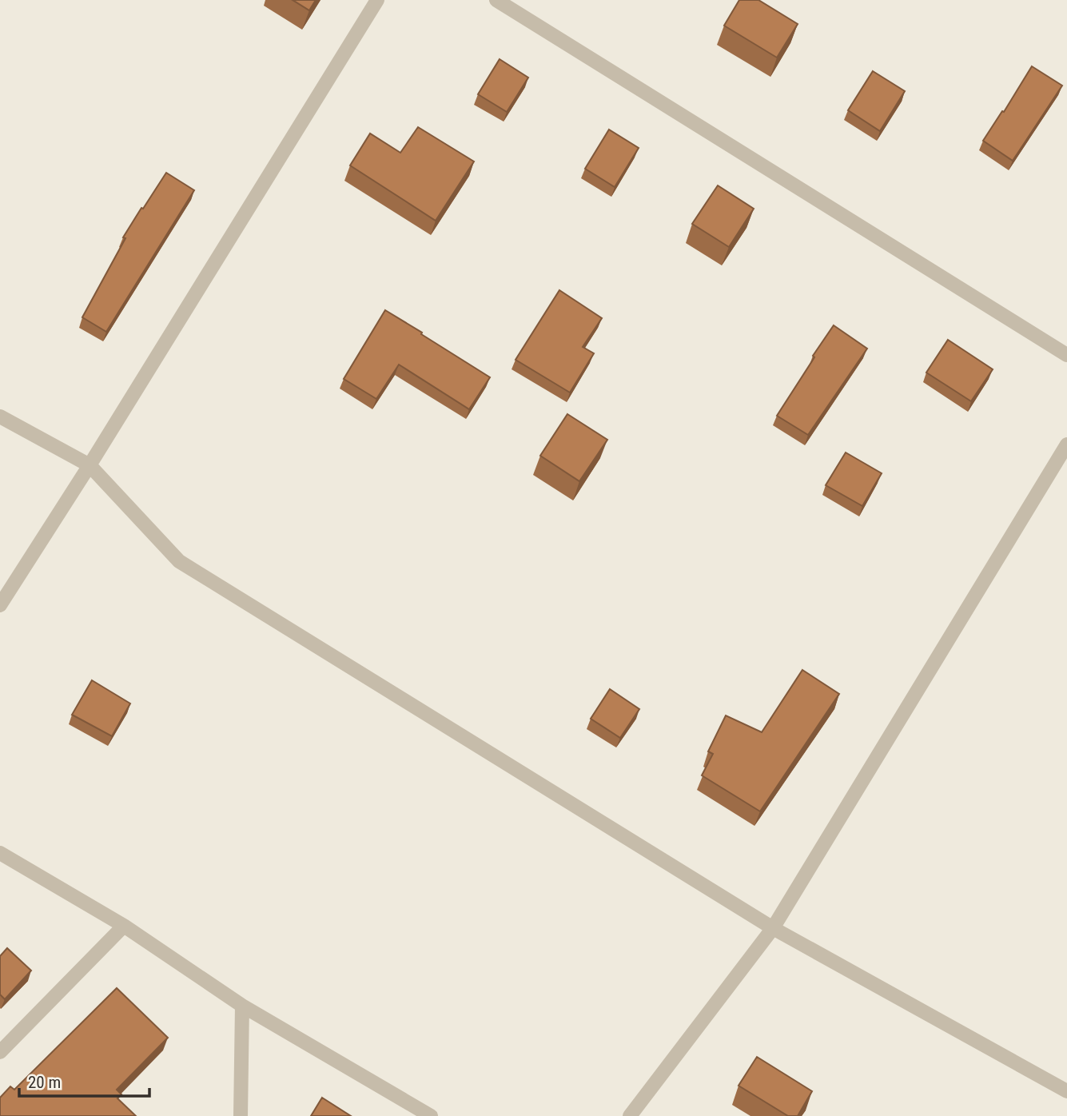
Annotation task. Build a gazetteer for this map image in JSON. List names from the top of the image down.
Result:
{
  "scale_bar": "20 m"
}
